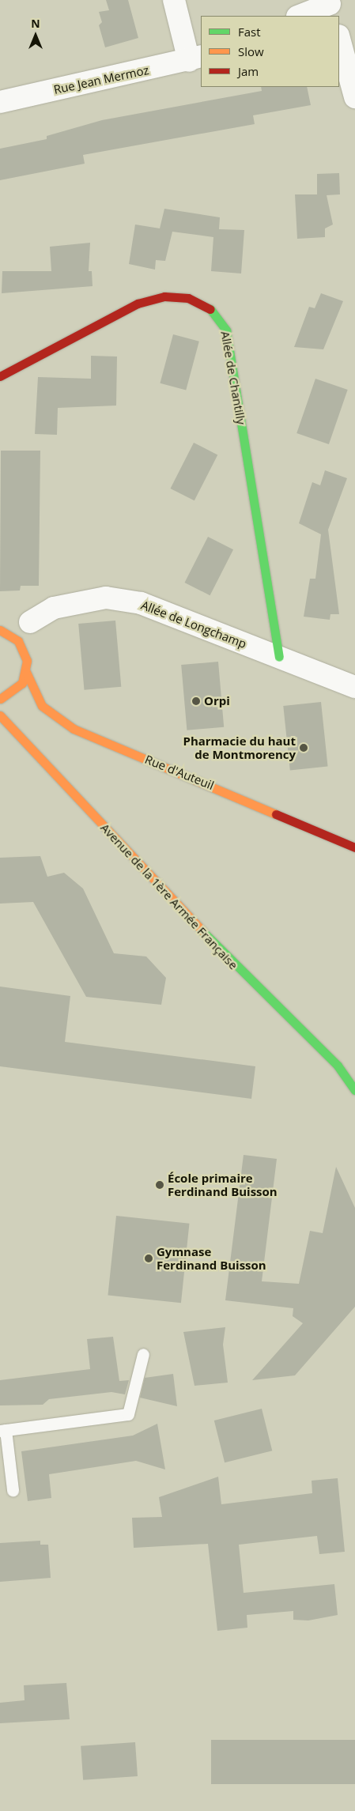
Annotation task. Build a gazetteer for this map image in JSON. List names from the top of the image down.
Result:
{
  "streets": {
    "street": [
      "Rue Jean Mermoz",
      "Allée de Chantilly",
      "Allée de Longchamp",
      "Rue d'Auteuil",
      "Avenue de la 1ère Armée Française"
    ]
  },
  "crossings": [
    ["Allée de Chantilly", "Allée de Longchamp"]
  ],
  "places": [
    "Orpi",
    "Pharmacie du haut de Montmorency",
    "École primaire Ferdinand Buisson",
    "Gymnase Ferdinand Buisson"
  ],
  "legend": ["Fast", "Slow", "Jam"],
  "north": "top"
}
